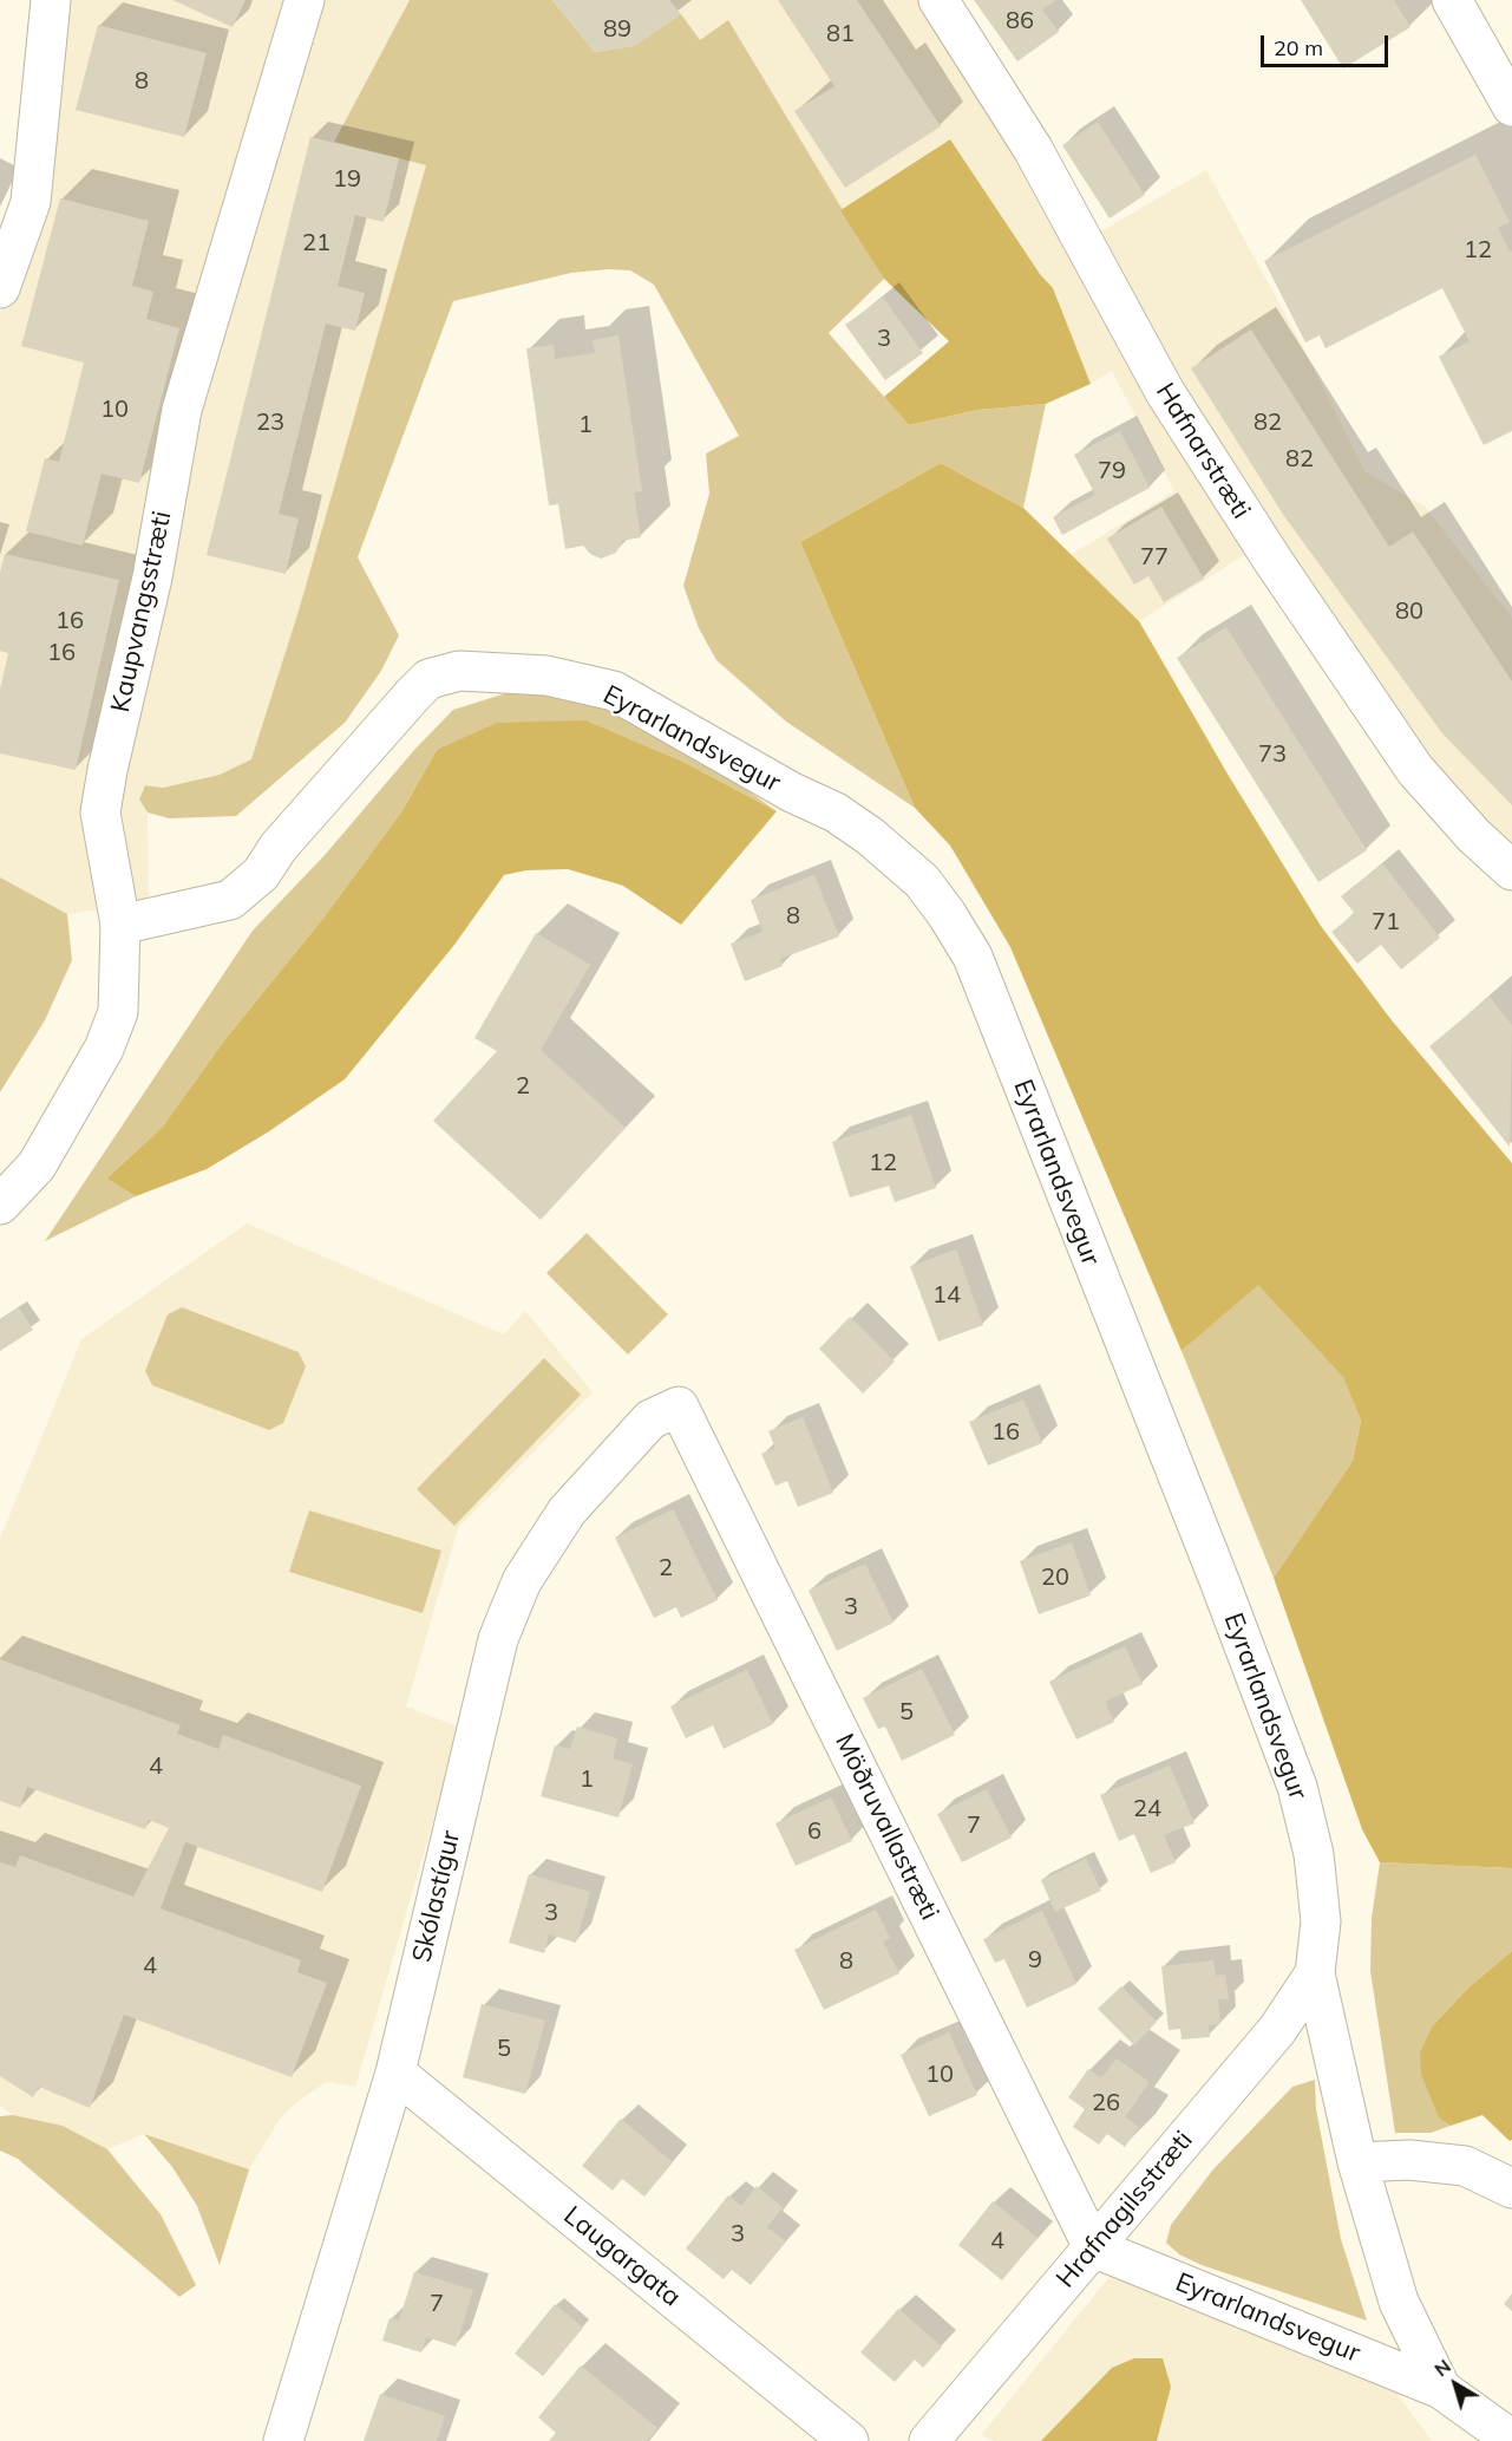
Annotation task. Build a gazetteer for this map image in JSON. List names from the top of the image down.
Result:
{
  "streets": {
    "street": [
      "Hafnarstræti",
      "Kaupvangsstræti",
      "Eyrarlandsvegur",
      "Möðruvallastræti",
      "Skólastígur",
      "Hrafnagilsstræti",
      "Laugargata"
    ]
  },
  "crossings": [
    ["Kaupvangsstræti", "Eyrarlandsvegur"],
    ["Eyrarlandsvegur", "Möðruvallastræti"],
    ["Eyrarlandsvegur", "Hrafnagilsstræti"],
    ["Möðruvallastræti", "Skólastígur"],
    ["Möðruvallastræti", "Hrafnagilsstræti"],
    ["Skólastígur", "Laugargata"]
  ],
  "house_numbers": [
    "86",
    "89",
    "81",
    "8",
    "19",
    "21",
    "12",
    "3",
    "10",
    "23",
    "82",
    "1",
    "82",
    "79",
    "77",
    "80",
    "16",
    "16",
    "73",
    "8",
    "71",
    "2",
    "12",
    "14",
    "16",
    "2",
    "20",
    "3",
    "5",
    "4",
    "1",
    "24",
    "7",
    "6",
    "3",
    "9",
    "8",
    "4",
    "5",
    "10",
    "26",
    "3",
    "4",
    "7"
  ],
  "scale_bar": "20 m",
  "north": "top left"
}
